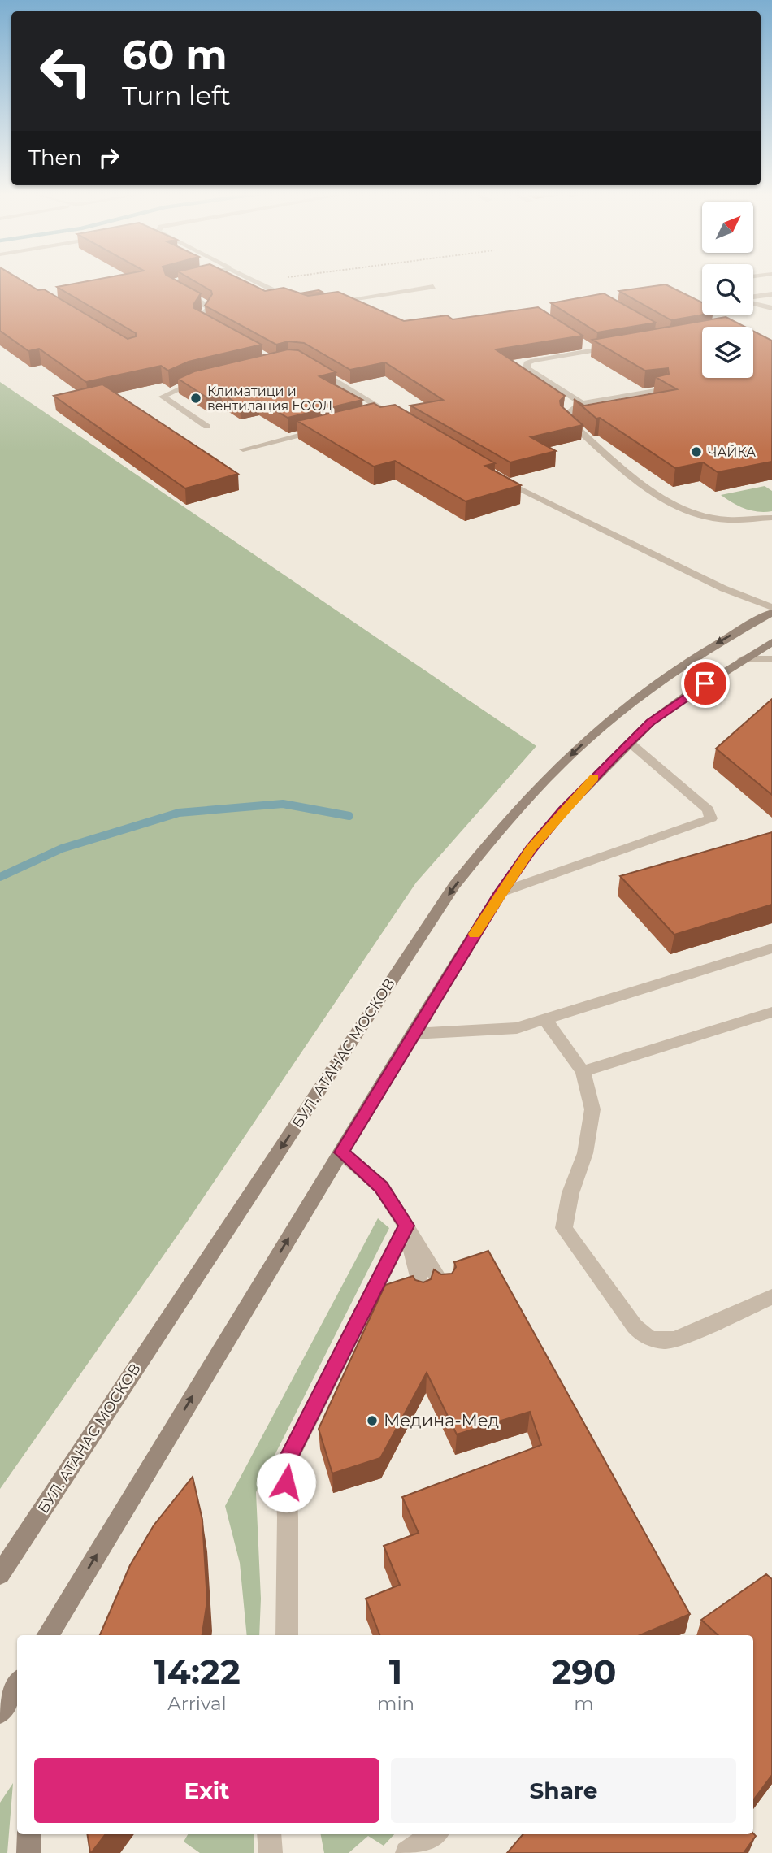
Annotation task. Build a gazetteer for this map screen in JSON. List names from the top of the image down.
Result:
{
  "streets": {
    "main road": ["БУЛ. АТАНАС МОСКОВ"]
  },
  "places": ["Климатици и вентилация ЕООД", "ЧАЙКА", "Медина-Мед"],
  "north": "top right",
  "page": {
    "turn": ["60 m", "Turn left"],
    "then": "Then",
    "eta": [
      "14:22",
      "Arrival",
      "1",
      "min",
      "290",
      "m"
    ],
    "buttons": ["Exit", "Share"]
  }
}
